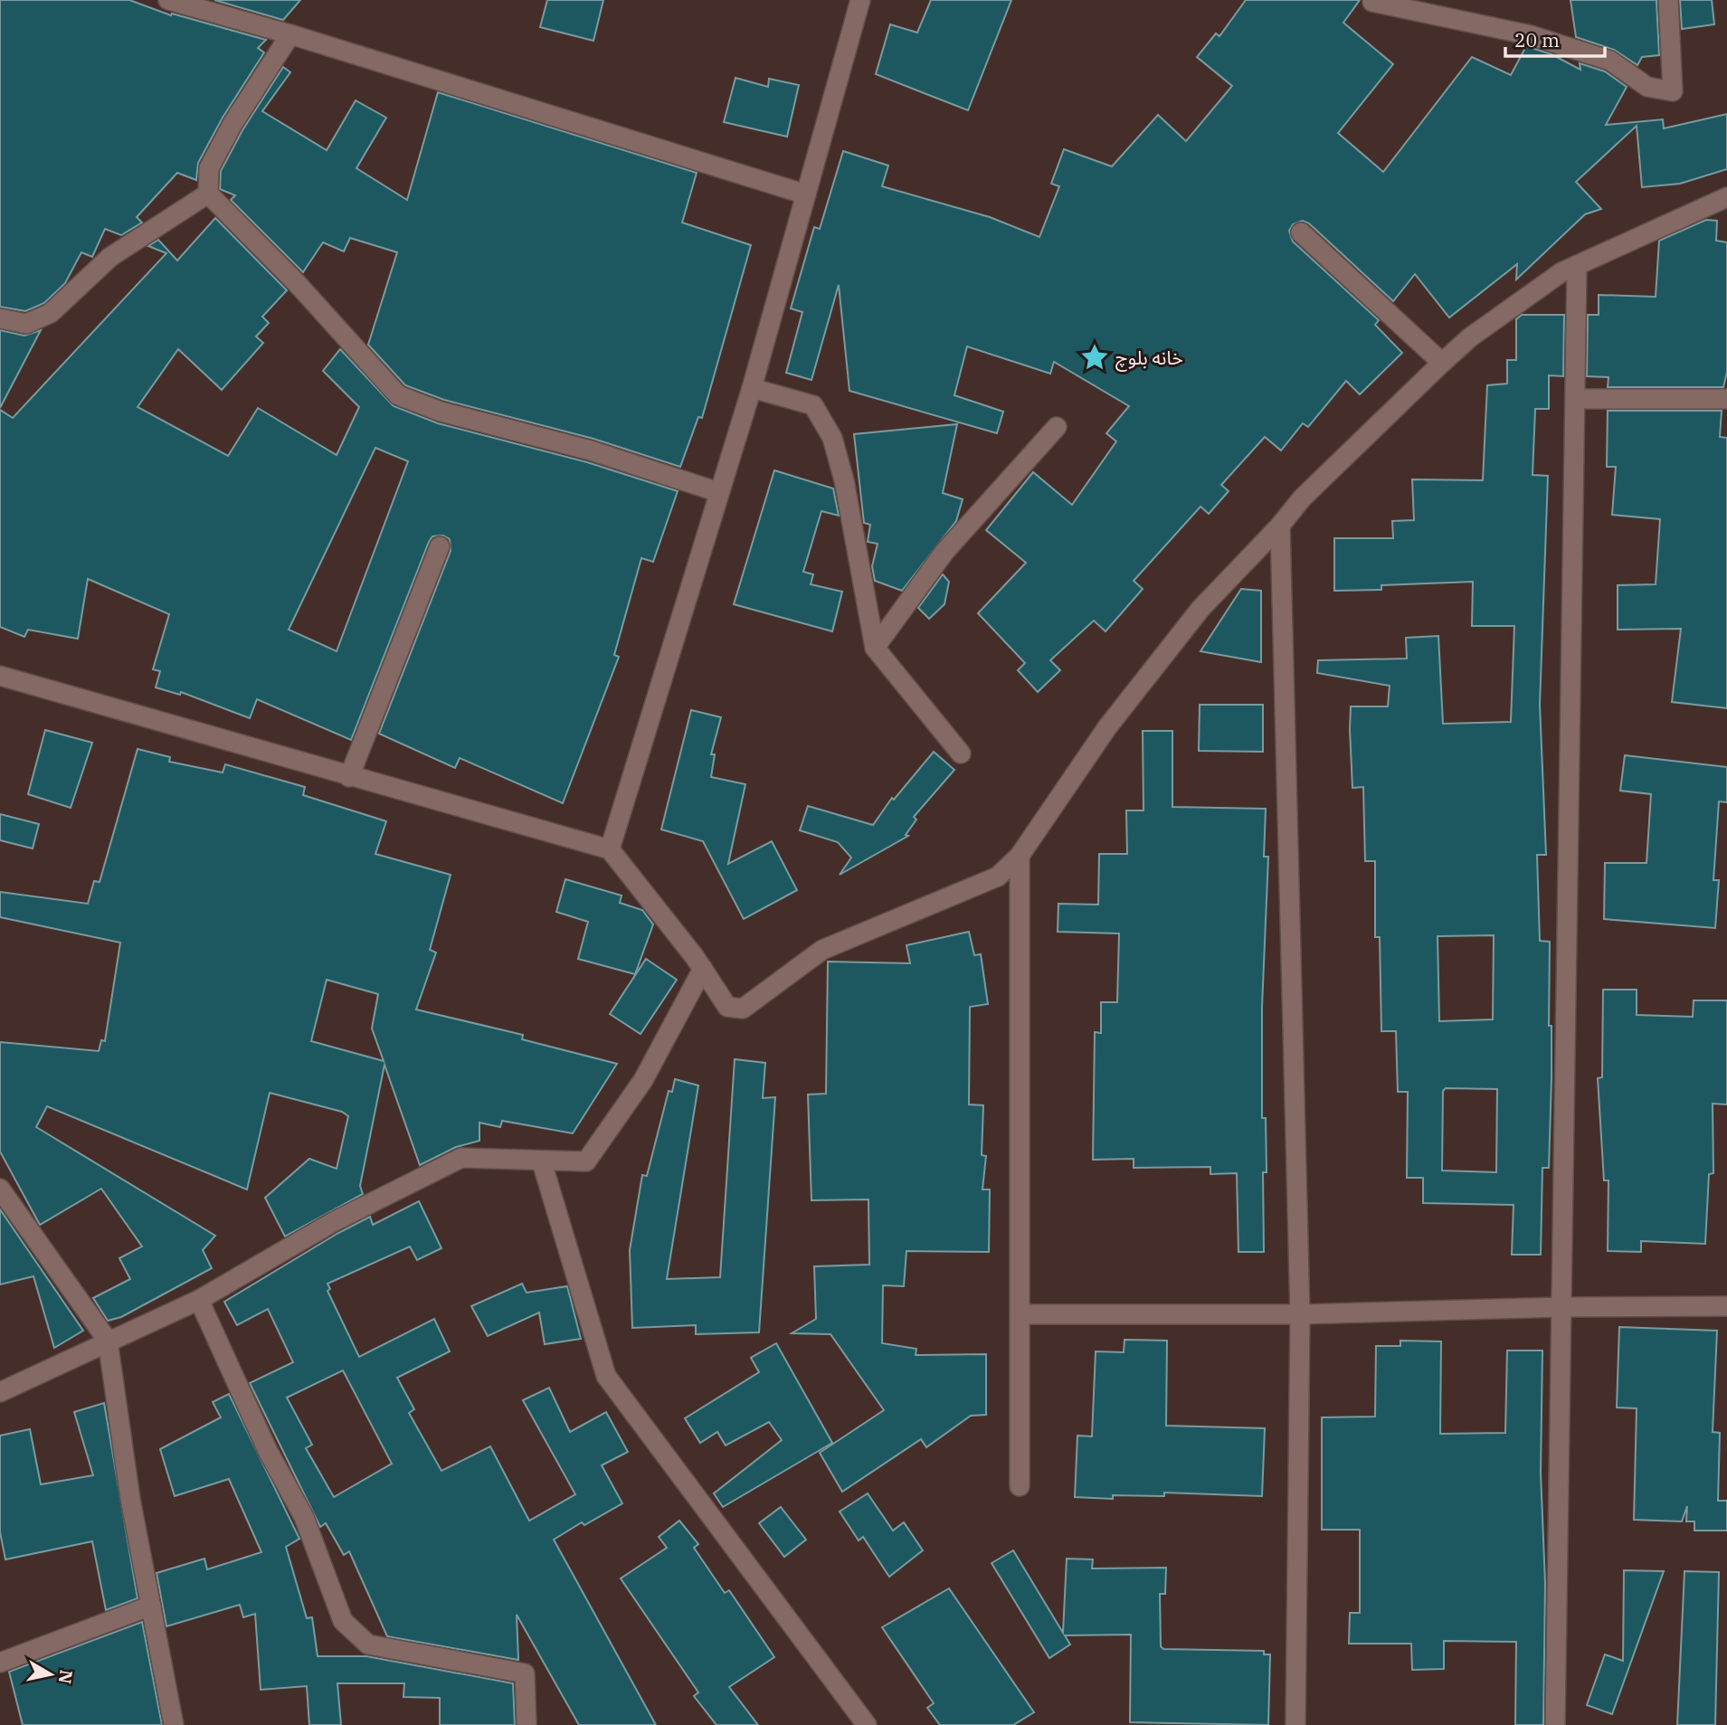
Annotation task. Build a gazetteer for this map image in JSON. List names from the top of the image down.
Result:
{
  "places": {
    "place": ["خانه بلوچ"]
  },
  "scale_bar": "20 m",
  "north": "right"
}
